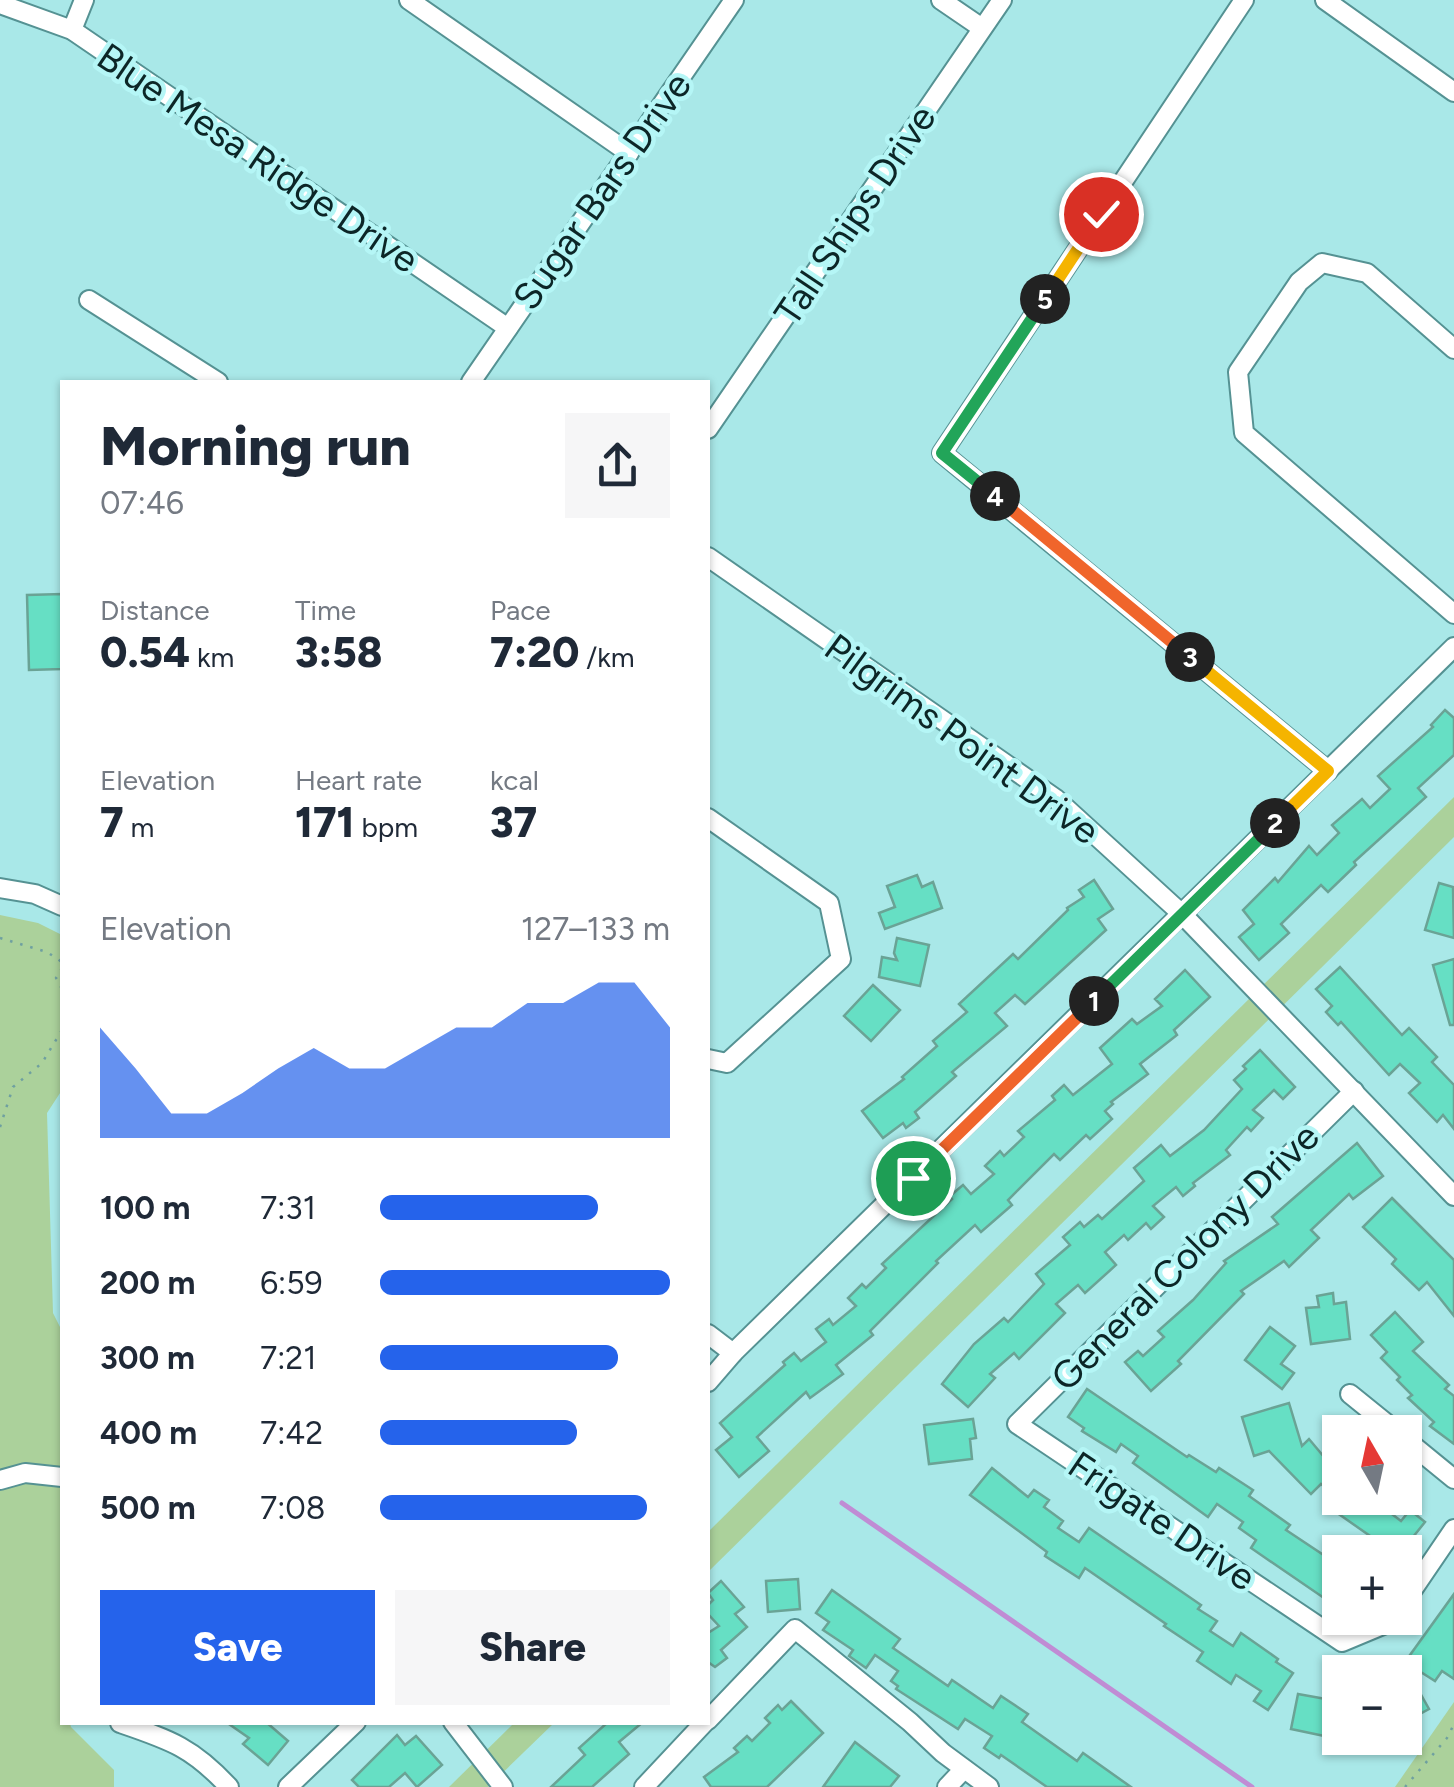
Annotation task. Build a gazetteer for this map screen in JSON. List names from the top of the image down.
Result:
{
  "streets": {
    "street": [
      "Blue Mesa Ridge Drive",
      "Sugar Bars Drive",
      "Tall Ships Drive",
      "Pilgrims Point Drive",
      "General Colony Drive",
      "Frigate Drive"
    ]
  },
  "crossings": [
    ["Blue Mesa Ridge Drive", "Sugar Bars Drive"],
    ["Pilgrims Point Drive", "General Colony Drive"],
    ["General Colony Drive", "Frigate Drive"]
  ],
  "north": "top",
  "page": {
    "pins": [
      "5",
      "4",
      "3",
      "2",
      "1"
    ],
    "heading": ["Morning run", "07:46"],
    "stats": [
      ["Distance", "0.54 km"],
      ["Time", "3:58"],
      ["Pace", "7:20 /km"],
      ["Elevation", "7 m"],
      ["Heart rate", "171 bpm"],
      ["kcal", "37"]
    ],
    "chart": ["Elevation", "127–133 m"],
    "list": [
      {
        "name": "100 m",
        "note": "7:31"
      },
      {
        "name": "200 m",
        "note": "6:59"
      },
      {
        "name": "300 m",
        "note": "7:21"
      },
      {
        "name": "400 m",
        "note": "7:42"
      },
      {
        "name": "500 m",
        "note": "7:08"
      }
    ],
    "map_buttons": ["+", "−"],
    "buttons": ["Save", "Share"]
  }
}
